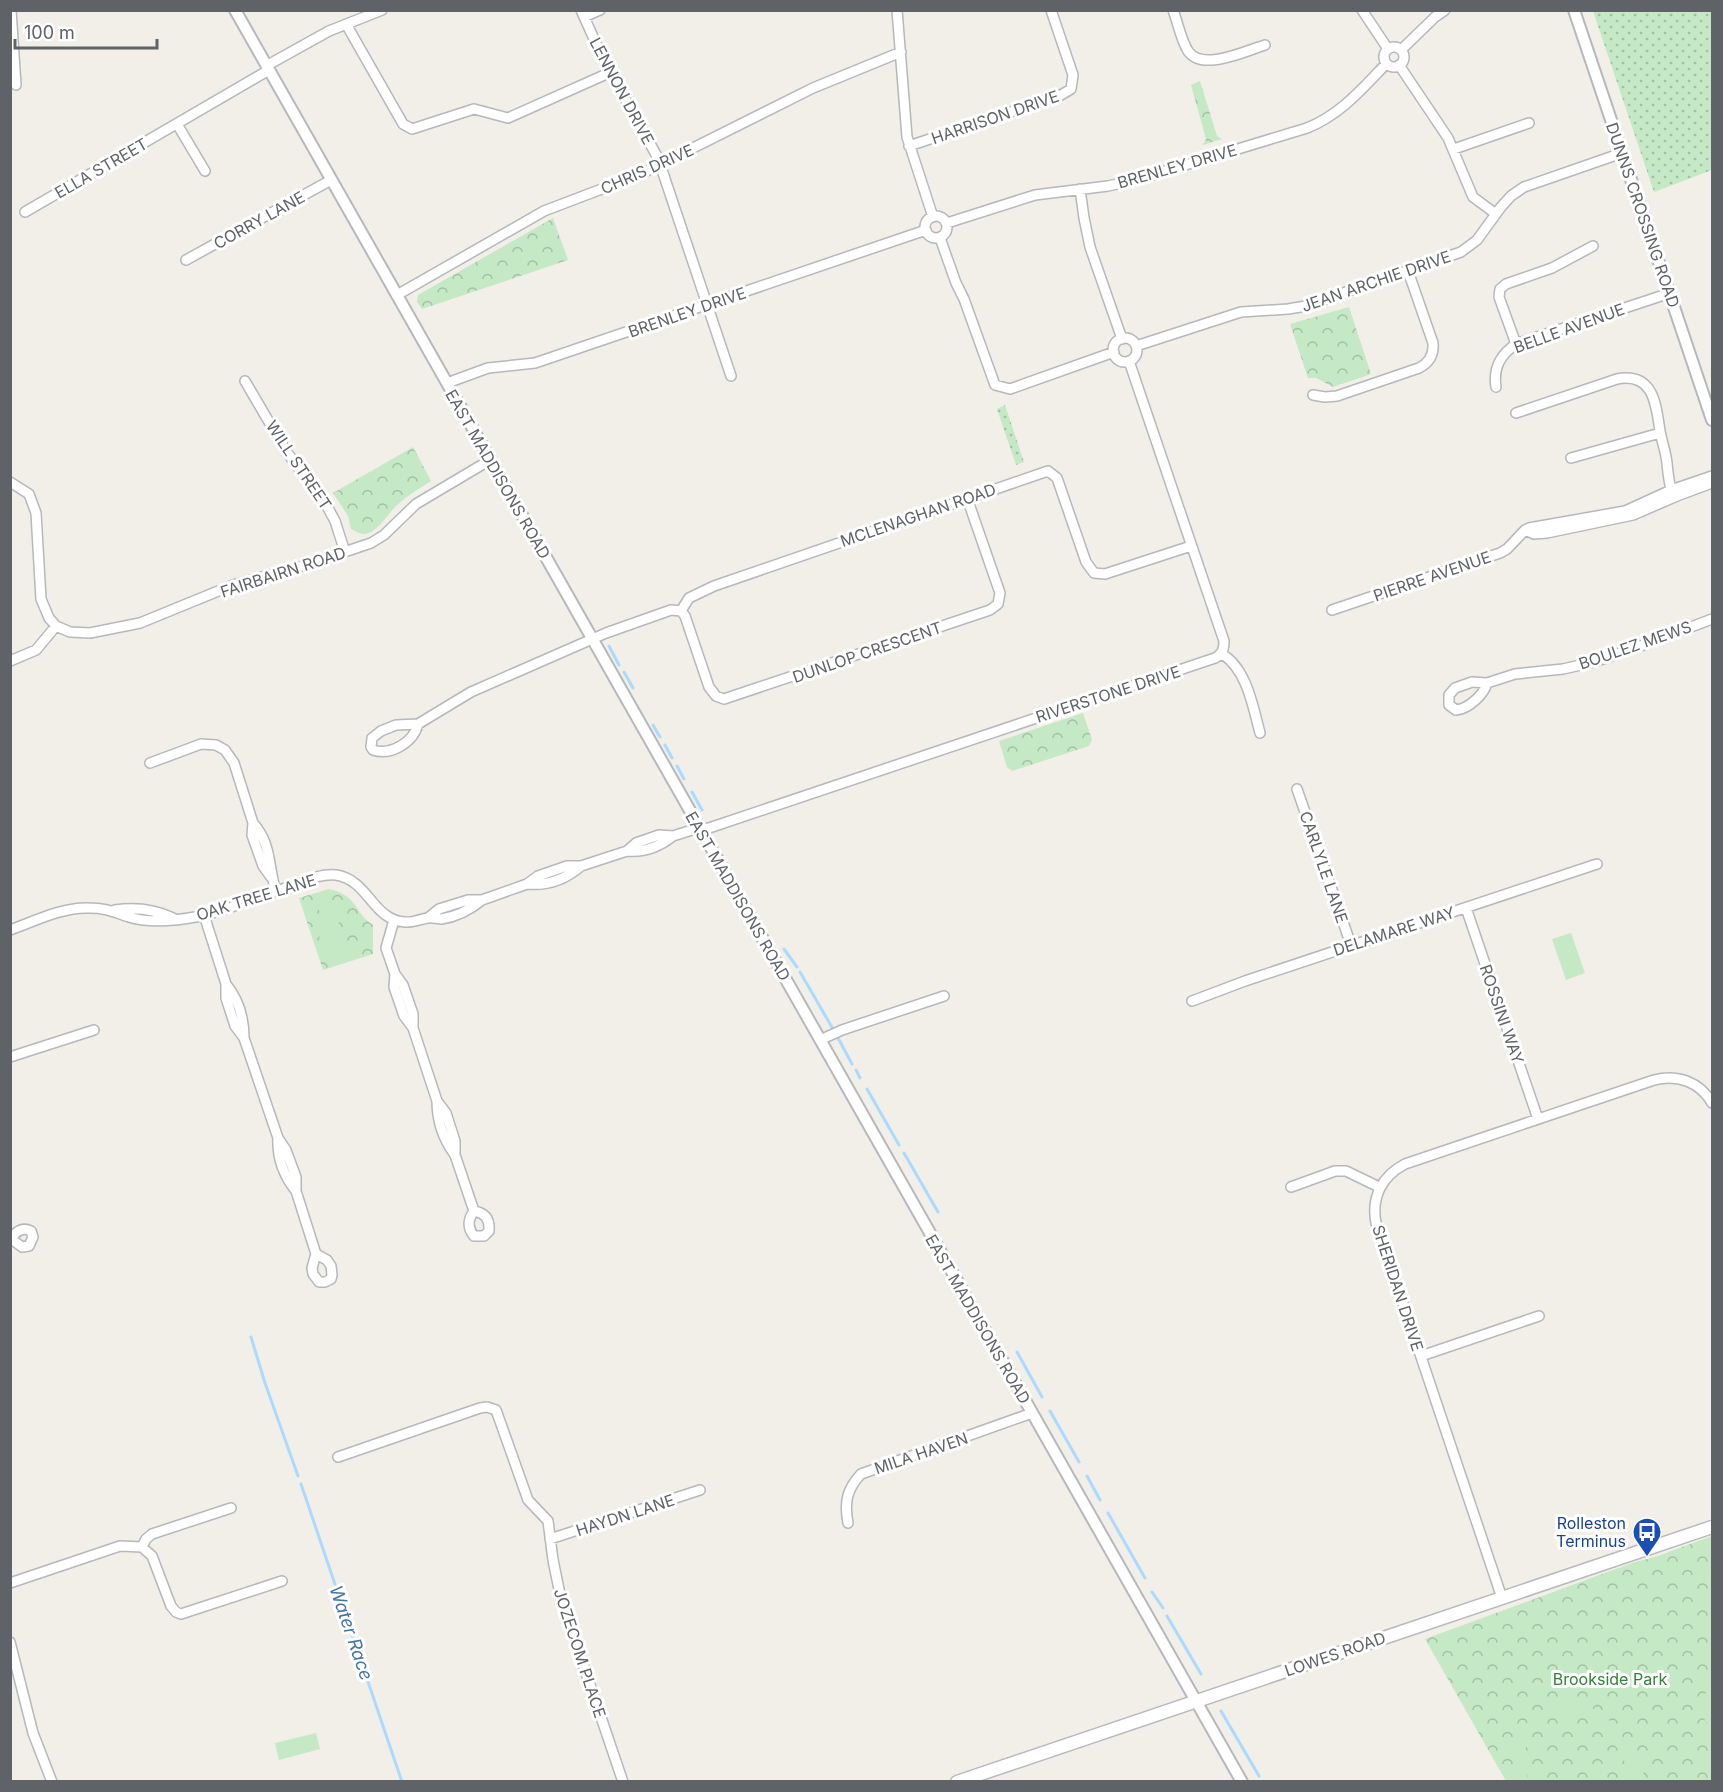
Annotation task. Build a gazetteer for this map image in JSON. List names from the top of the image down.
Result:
{
  "streets": {
    "main road": ["LOWES ROAD"],
    "street": [
      "LENNON DRIVE",
      "HARRISON DRIVE",
      "BRENLEY DRIVE",
      "ELLA STREET",
      "CHRIS DRIVE",
      "DUNNS CROSSING ROAD",
      "CORRY LANE",
      "JEAN ARCHIE DRIVE",
      "BELLE AVENUE",
      "WILL STREET",
      "EAST MADDISONS ROAD",
      "MCLENAGHAN ROAD",
      "FAIRBAIRN ROAD",
      "PIERRE AVENUE",
      "BOULEZ MEWS",
      "DUNLOP CRESCENT",
      "RIVERSTONE DRIVE",
      "CARLYLE LANE",
      "OAK TREE LANE",
      "DELAMARE WAY",
      "ROSSINI WAY",
      "SHERIDAN DRIVE",
      "MILA HAVEN",
      "HAYDN LANE",
      "JOZECOM PLACE"
    ]
  },
  "crossings": [
    ["LENNON DRIVE", "BRENLEY DRIVE"],
    ["LENNON DRIVE", "CHRIS DRIVE"],
    ["BRENLEY DRIVE", "EAST MADDISONS ROAD"],
    ["ELLA STREET", "EAST MADDISONS ROAD"],
    ["CHRIS DRIVE", "EAST MADDISONS ROAD"],
    ["DUNNS CROSSING ROAD", "JEAN ARCHIE DRIVE"],
    ["DUNNS CROSSING ROAD", "BELLE AVENUE"],
    ["CORRY LANE", "EAST MADDISONS ROAD"],
    ["WILL STREET", "FAIRBAIRN ROAD"],
    ["EAST MADDISONS ROAD", "MCLENAGHAN ROAD"],
    ["EAST MADDISONS ROAD", "FAIRBAIRN ROAD"],
    ["EAST MADDISONS ROAD", "RIVERSTONE DRIVE"],
    ["EAST MADDISONS ROAD", "MILA HAVEN"],
    ["EAST MADDISONS ROAD", "LOWES ROAD"],
    ["MCLENAGHAN ROAD", "DUNLOP CRESCENT"],
    ["CARLYLE LANE", "DELAMARE WAY"],
    ["DELAMARE WAY", "ROSSINI WAY"],
    ["SHERIDAN DRIVE", "LOWES ROAD"],
    ["HAYDN LANE", "JOZECOM PLACE"]
  ],
  "water": ["Water Race"],
  "parks": ["Brookside Park"],
  "places": {
    "bus stop": ["Rolleston Terminus"]
  },
  "scale_bar": "100 m"
}
